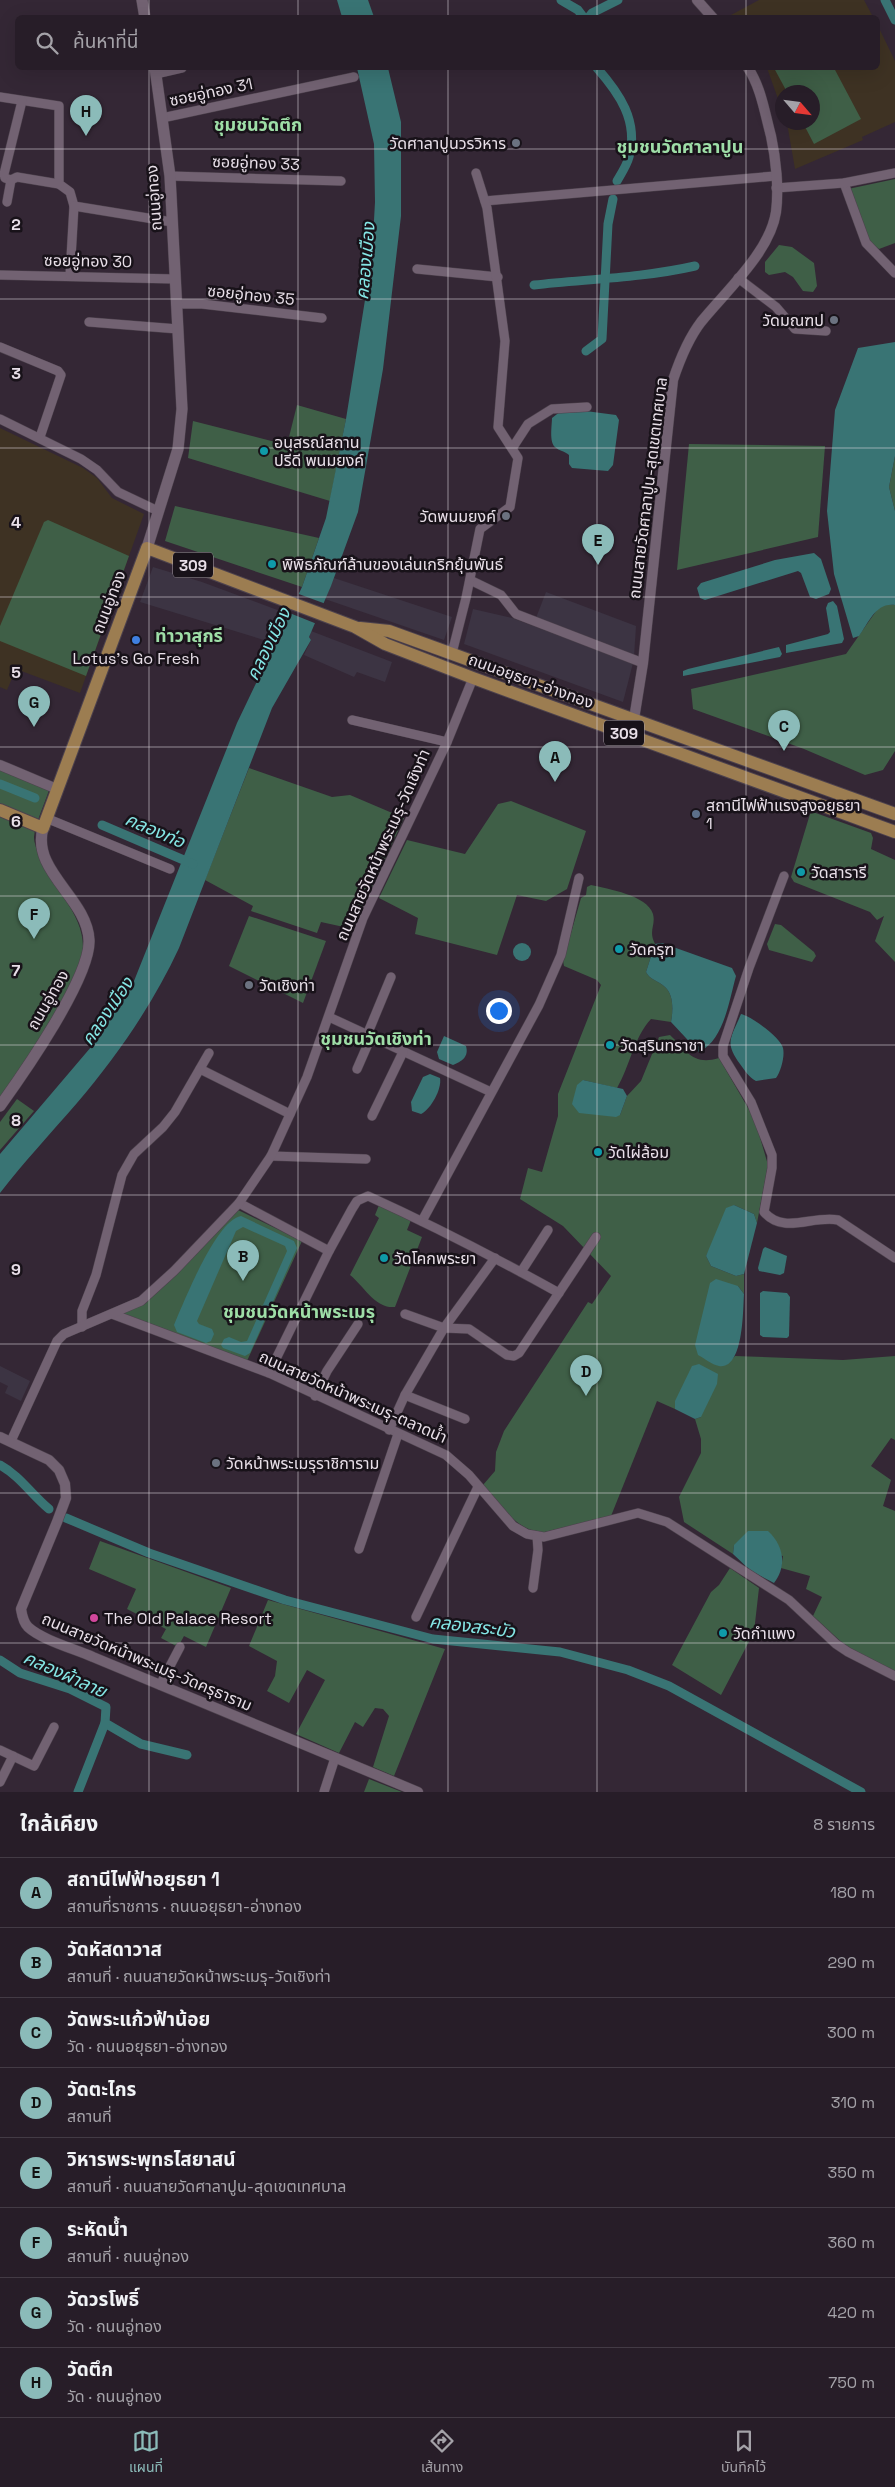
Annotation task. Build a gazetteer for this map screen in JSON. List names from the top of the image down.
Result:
{
  "streets": {
    "main road": ["ถนนอู่ทอง", "309", "ถนนอยุธยา-อ่างทอง"],
    "street": [
      "ซอยอู่ทอง 31",
      "ซอยอู่ทอง 33",
      "ซอยอู่ทอง 30",
      "ซอยอู่ทอง 35",
      "ถนนสายวัดศาลาปูน-สุดเขตเทศบาล",
      "ถนนสายวัดหน้าพระเมรุ-วัดเชิงท่า",
      "ถนนสายวัดหน้าพระเมรุ-ตลาดน้ำ",
      "ถนนสายวัดหน้าพระเมรุ-วัดครุธาราม"
    ]
  },
  "crossings": [
    ["ซอยอู่ทอง 31", "ถนนอู่ทอง"],
    ["ซอยอู่ทอง 33", "ถนนอู่ทอง"],
    ["ถนนอู่ทอง", "ซอยอู่ทอง 30"],
    ["ถนนอู่ทอง", "ซอยอู่ทอง 35"],
    ["ถนนอู่ทอง", "ถนนอยุธยา-อ่างทอง"],
    ["ถนนสายวัดศาลาปูน-สุดเขตเทศบาล", "ถนนอยุธยา-อ่างทอง"],
    ["ถนนอยุธยา-อ่างทอง", "ถนนสายวัดหน้าพระเมรุ-วัดเชิงท่า"],
    ["ถนนสายวัดหน้าพระเมรุ-วัดเชิงท่า", "ถนนสายวัดหน้าพระเมรุ-ตลาดน้ำ"],
    ["ถนนสายวัดหน้าพระเมรุ-วัดเชิงท่า", "ถนนสายวัดหน้าพระเมรุ-วัดครุธาราม"]
  ],
  "districts": [
    "ชุมชนวัดตึก",
    "ชุมชนวัดศาลาปูน",
    "ท่าวาสุกรี",
    "ชุมชนวัดเชิงท่า",
    "ชุมชนวัดหน้าพระเมรุ"
  ],
  "water": [
    "คลองเมือง",
    "คลองท่อ",
    "คลองสระบัว",
    "คลองผ้าลาย"
  ],
  "places": [
    "วัดศาลาปูนวรวิหาร",
    "วัดมณฑป",
    "อนุสรณ์สถาน ปรีดี พนมยงค์",
    "วัดพนมยงค์",
    "พิพิธภัณฑ์ล้านของเล่นเกริกยุ้นพันธ์",
    "Lotus's Go Fresh",
    "สถานีไฟฟ้าแรงสูงอยุธยา 1",
    "วัดสารารี",
    "วัดครุฑ",
    "วัดเชิงท่า",
    "วัดสุรินทราชา",
    "วัดไผ่ล้อม",
    "วัดโคกพระยา",
    "วัดหน้าพระเมรุราชิการาม",
    "The Old Palace Resort",
    "วัดกำแพง"
  ],
  "north": "bottom right",
  "page": {
    "search": "ค้นหาที่นี่",
    "pins": [
      "H",
      "E",
      "G",
      "C",
      "A",
      "F",
      "B",
      "D"
    ],
    "heading": ["ใกล้เคียง", "8 รายการ"],
    "list": [
      {
        "mark": "A",
        "name": "สถานีไฟฟ้าอยุธยา 1",
        "note": "สถานที่ราชการ · ถนนอยุธยา-อ่างทอง",
        "value": "180 m"
      },
      {
        "mark": "B",
        "name": "วัดหัสดาวาส",
        "note": "สถานที่ · ถนนสายวัดหน้าพระเมรุ-วัดเชิงท่า",
        "value": "290 m"
      },
      {
        "mark": "C",
        "name": "วัดพระแก้วฟ้าน้อย",
        "note": "วัด · ถนนอยุธยา-อ่างทอง",
        "value": "300 m"
      },
      {
        "mark": "D",
        "name": "วัดตะไกร",
        "note": "สถานที่",
        "value": "310 m"
      },
      {
        "mark": "E",
        "name": "วิหารพระพุทธไสยาสน์",
        "note": "สถานที่ · ถนนสายวัดศาลาปูน-สุดเขตเทศบาล",
        "value": "350 m"
      },
      {
        "mark": "F",
        "name": "ระหัดน้ำ",
        "note": "สถานที่ · ถนนอู่ทอง",
        "value": "360 m"
      },
      {
        "mark": "G",
        "name": "วัดวรโพธิ์",
        "note": "วัด · ถนนอู่ทอง",
        "value": "420 m"
      },
      {
        "mark": "H",
        "name": "วัดตึก",
        "note": "วัด · ถนนอู่ทอง",
        "value": "750 m"
      }
    ],
    "nav": ["แผนที่", "เส้นทาง", "บันทึกไว้"]
  },
  "grid": {
    "rows": [
      "2",
      "3",
      "4",
      "5",
      "6",
      "7",
      "8",
      "9"
    ]
  }
}
